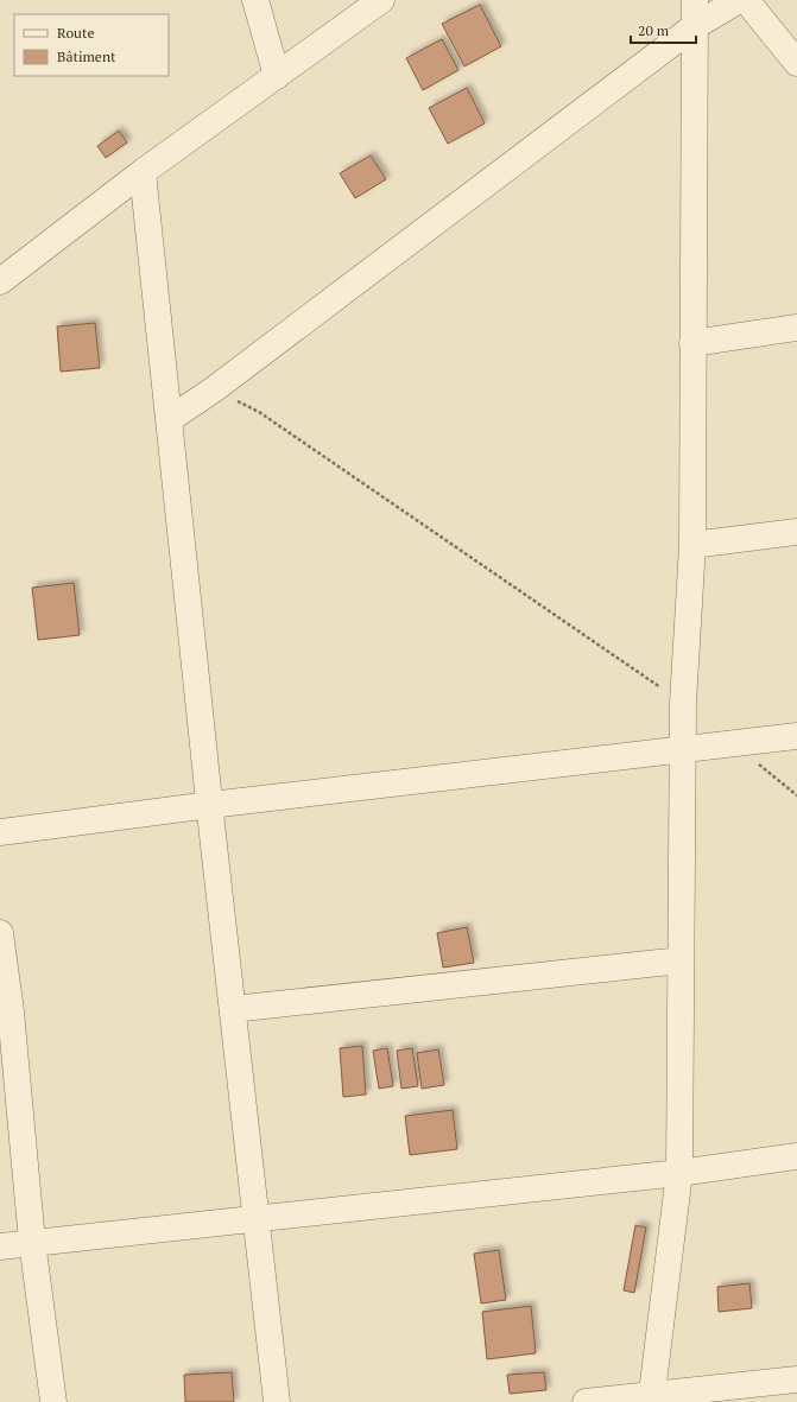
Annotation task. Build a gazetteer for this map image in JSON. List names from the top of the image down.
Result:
{
  "legend": ["Route", "Bâtiment"],
  "scale_bar": "20 m"
}
